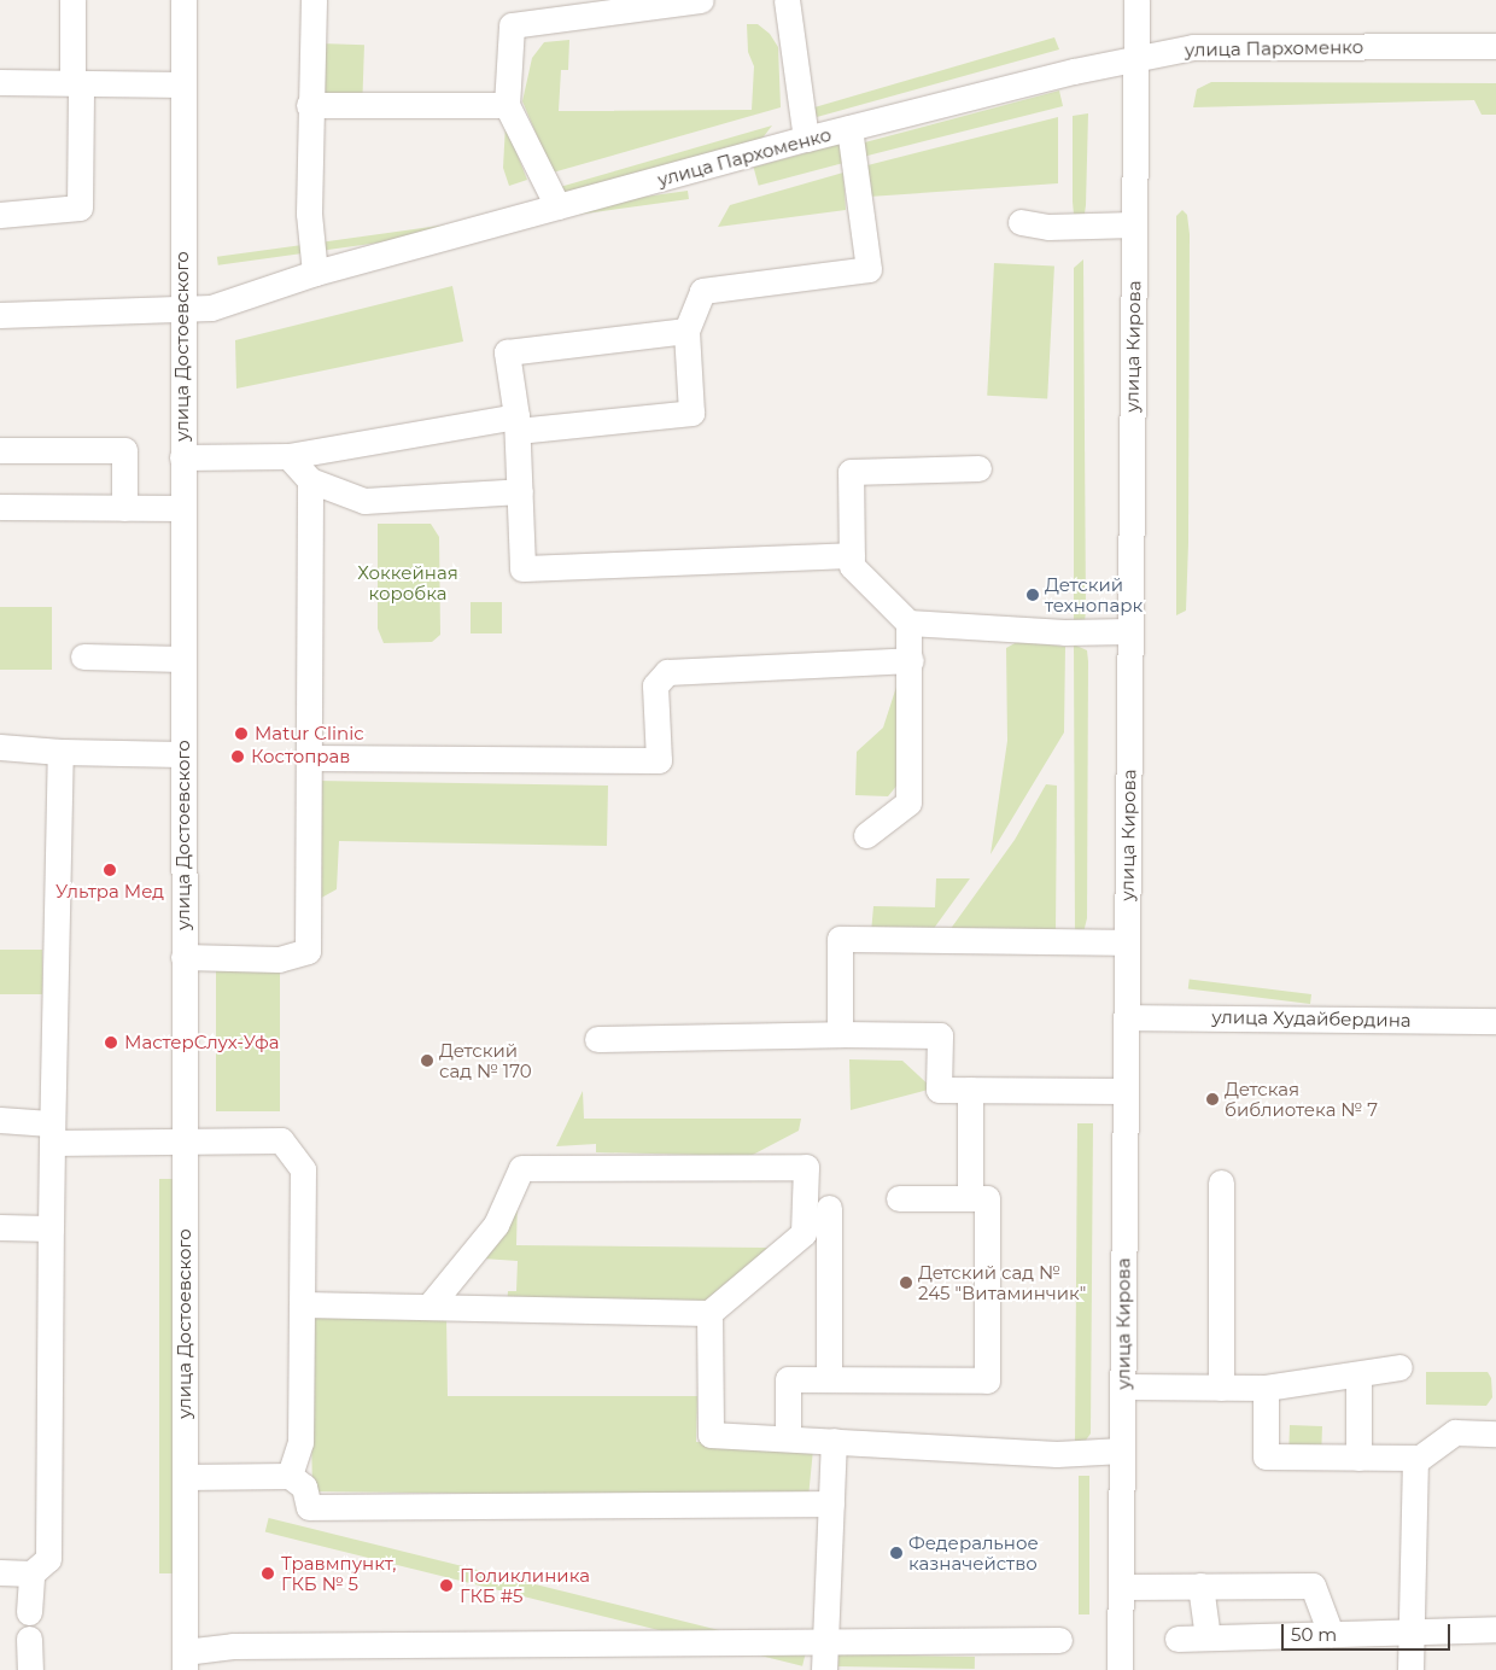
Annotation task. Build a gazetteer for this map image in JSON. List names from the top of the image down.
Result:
{
  "streets": {
    "street": [
      "улица Пархоменко",
      "улица Достоевского",
      "улица Кирова",
      "улица Худайбердина"
    ]
  },
  "crossings": [
    ["улица Пархоменко", "улица Достоевского"],
    ["улица Пархоменко", "улица Кирова"],
    ["улица Кирова", "улица Худайбердина"]
  ],
  "parks": ["Хоккейная коробка"],
  "places": [
    "Детский технопарк",
    "Matur Clinic",
    "Костоправ",
    "Ультра Мед",
    "МастерСлух-Уфа",
    "Детский сад № 170",
    "Детская библиотека № 7",
    "Детский сад № 245 \"Витаминчик\"",
    "Федеральное казначейство",
    "Травмпункт, ГКБ № 5",
    "Поликлиника ГКБ #5"
  ],
  "scale_bar": "50 m"
}
